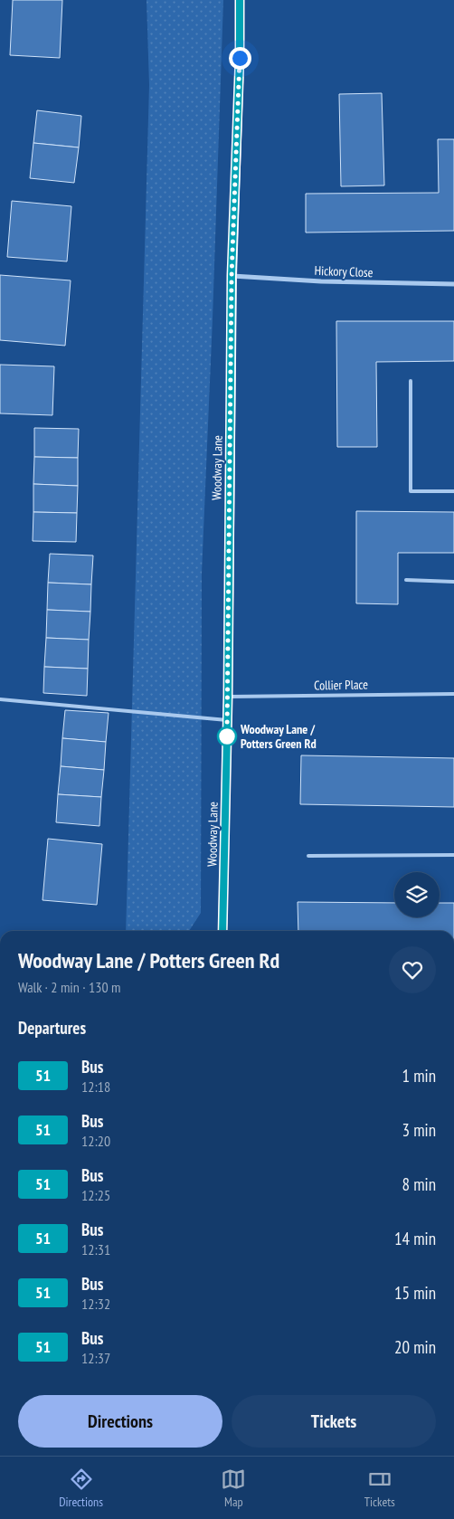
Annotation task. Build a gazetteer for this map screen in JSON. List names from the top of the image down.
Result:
{
  "streets": {
    "street": ["Hickory Close", "Woodway Lane"],
    "lane": ["Collier Place"]
  },
  "crossings": [
    ["Hickory Close", "Woodway Lane"],
    ["Woodway Lane", "Collier Place"]
  ],
  "places": ["Woodway Lane / Potters Green Rd"],
  "lines": ["bus line 51"],
  "page": {
    "heading": [
      ["Woodway Lane / Potters Green Rd", "Walk · 2 min · 130 m"],
      "Departures"
    ],
    "list": [
      {
        "mark": "51",
        "name": "Bus",
        "note": "12:18",
        "value": "1 min"
      },
      {
        "mark": "51",
        "name": "Bus",
        "note": "12:20",
        "value": "3 min"
      },
      {
        "mark": "51",
        "name": "Bus",
        "note": "12:25",
        "value": "8 min"
      },
      {
        "mark": "51",
        "name": "Bus",
        "note": "12:31",
        "value": "14 min"
      },
      {
        "mark": "51",
        "name": "Bus",
        "note": "12:32",
        "value": "15 min"
      },
      {
        "mark": "51",
        "name": "Bus",
        "note": "12:37",
        "value": "20 min"
      }
    ],
    "buttons": ["Directions", "Tickets"],
    "tabs": ["Directions", "Map", "Tickets"]
  }
}
